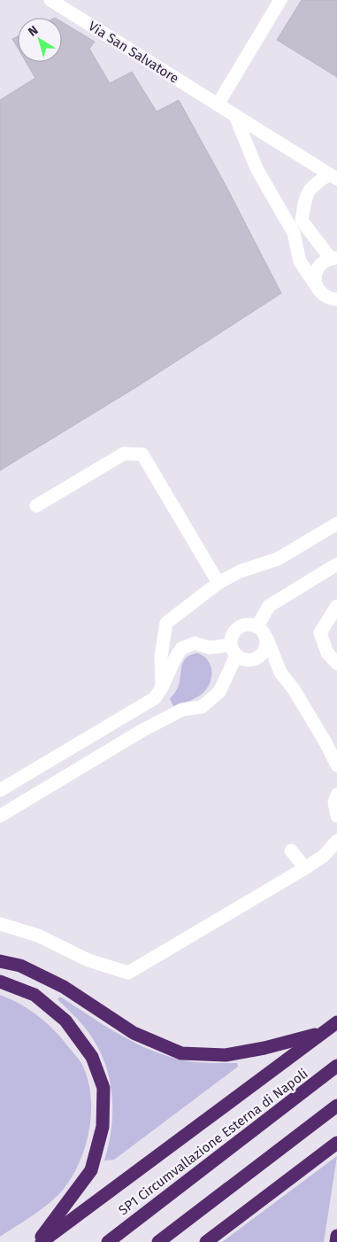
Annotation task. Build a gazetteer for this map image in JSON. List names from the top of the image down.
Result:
{
  "streets": {
    "highway": ["SP1 Circumvallazione Esterna di Napoli"],
    "street": ["Via San Salvatore"]
  },
  "north": "top left"
}
